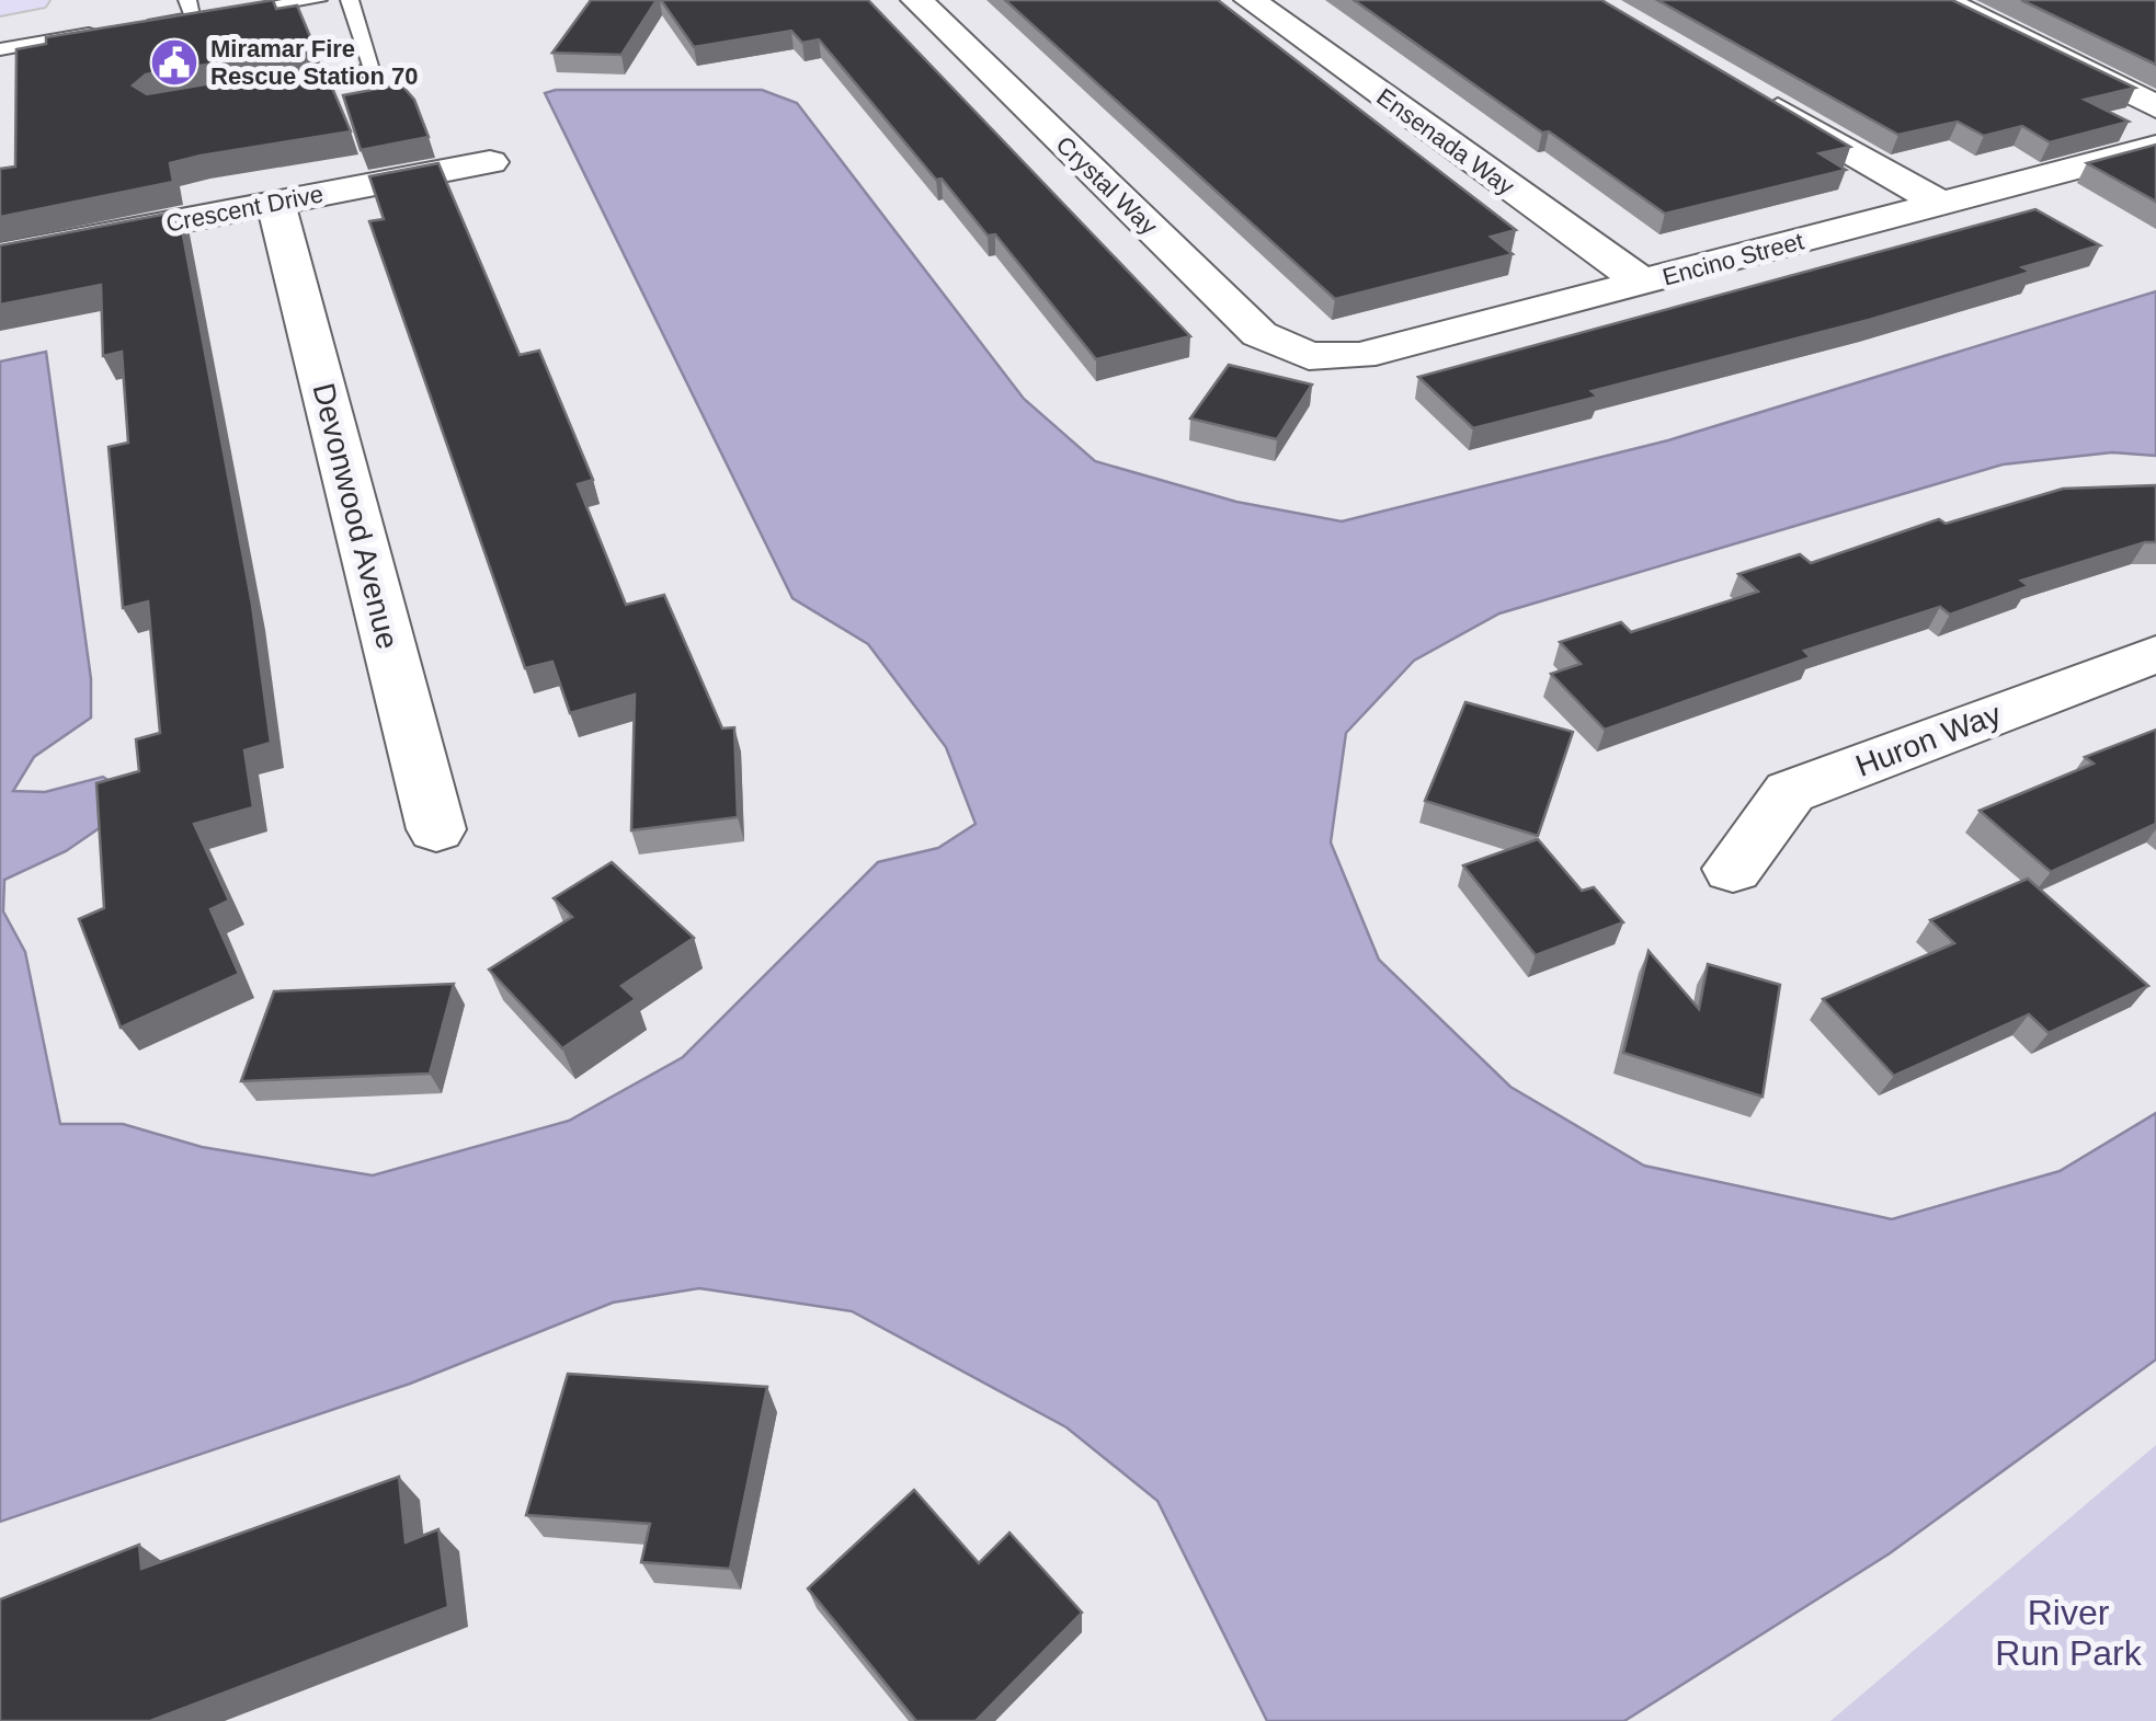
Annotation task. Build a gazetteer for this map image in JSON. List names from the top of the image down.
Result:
{
  "streets": {
    "street": [
      "Ensenada Way",
      "Crystal Way",
      "Crescent Drive",
      "Encino Street",
      "Devonwood Avenue",
      "Huron Way"
    ]
  },
  "crossings": [
    ["Ensenada Way", "Encino Street"],
    ["Crystal Way", "Encino Street"],
    ["Crescent Drive", "Devonwood Avenue"]
  ],
  "parks": ["River Run Park"],
  "places": {
    "public building": ["Miramar Fire Rescue Station 70"]
  }
}
